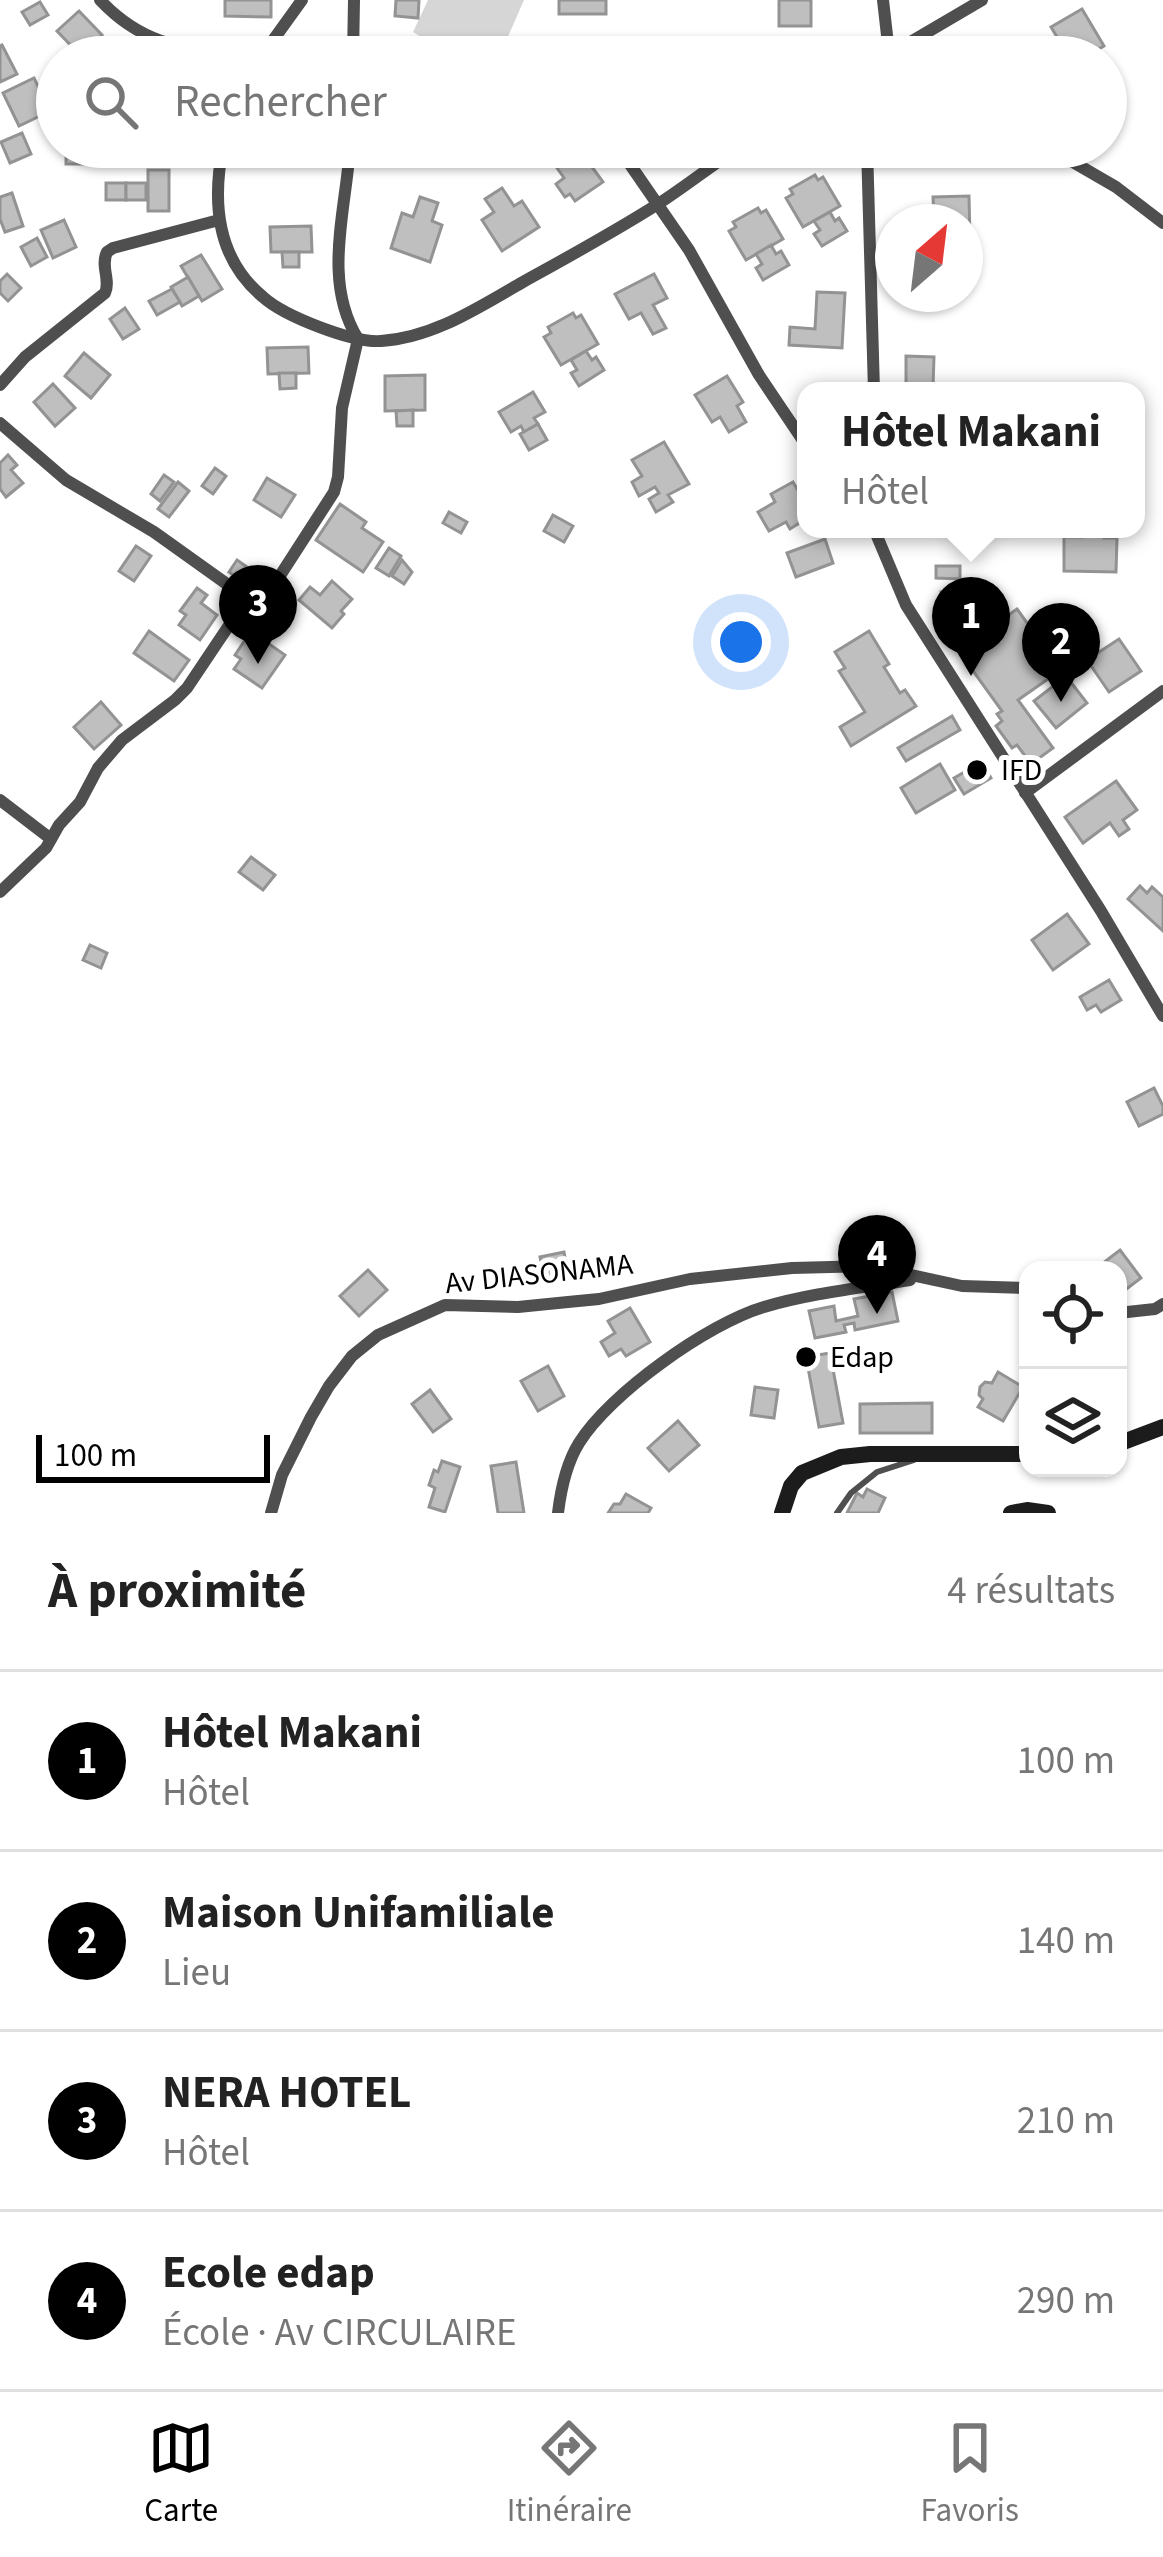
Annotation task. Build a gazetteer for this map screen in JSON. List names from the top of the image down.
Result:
{
  "streets": {
    "street": ["Av DIASONAMA"]
  },
  "places": ["IFD", "Edap"],
  "scale_bar": "100 m",
  "north": "top right",
  "page": {
    "search": "Rechercher",
    "popup": ["Hôtel Makani", "Hôtel"],
    "pins": [
      "3",
      "1",
      "2",
      "4"
    ],
    "scale": "100 m",
    "heading": ["À proximité", "4 résultats"],
    "list": [
      {
        "mark": "1",
        "name": "Hôtel Makani",
        "note": "Hôtel",
        "value": "100 m"
      },
      {
        "mark": "2",
        "name": "Maison Unifamiliale",
        "note": "Lieu",
        "value": "140 m"
      },
      {
        "mark": "3",
        "name": "NERA HOTEL",
        "note": "Hôtel",
        "value": "210 m"
      },
      {
        "mark": "4",
        "name": "Ecole edap",
        "note": "École · Av CIRCULAIRE",
        "value": "290 m"
      }
    ],
    "nav": ["Carte", "Itinéraire", "Favoris"]
  }
}
